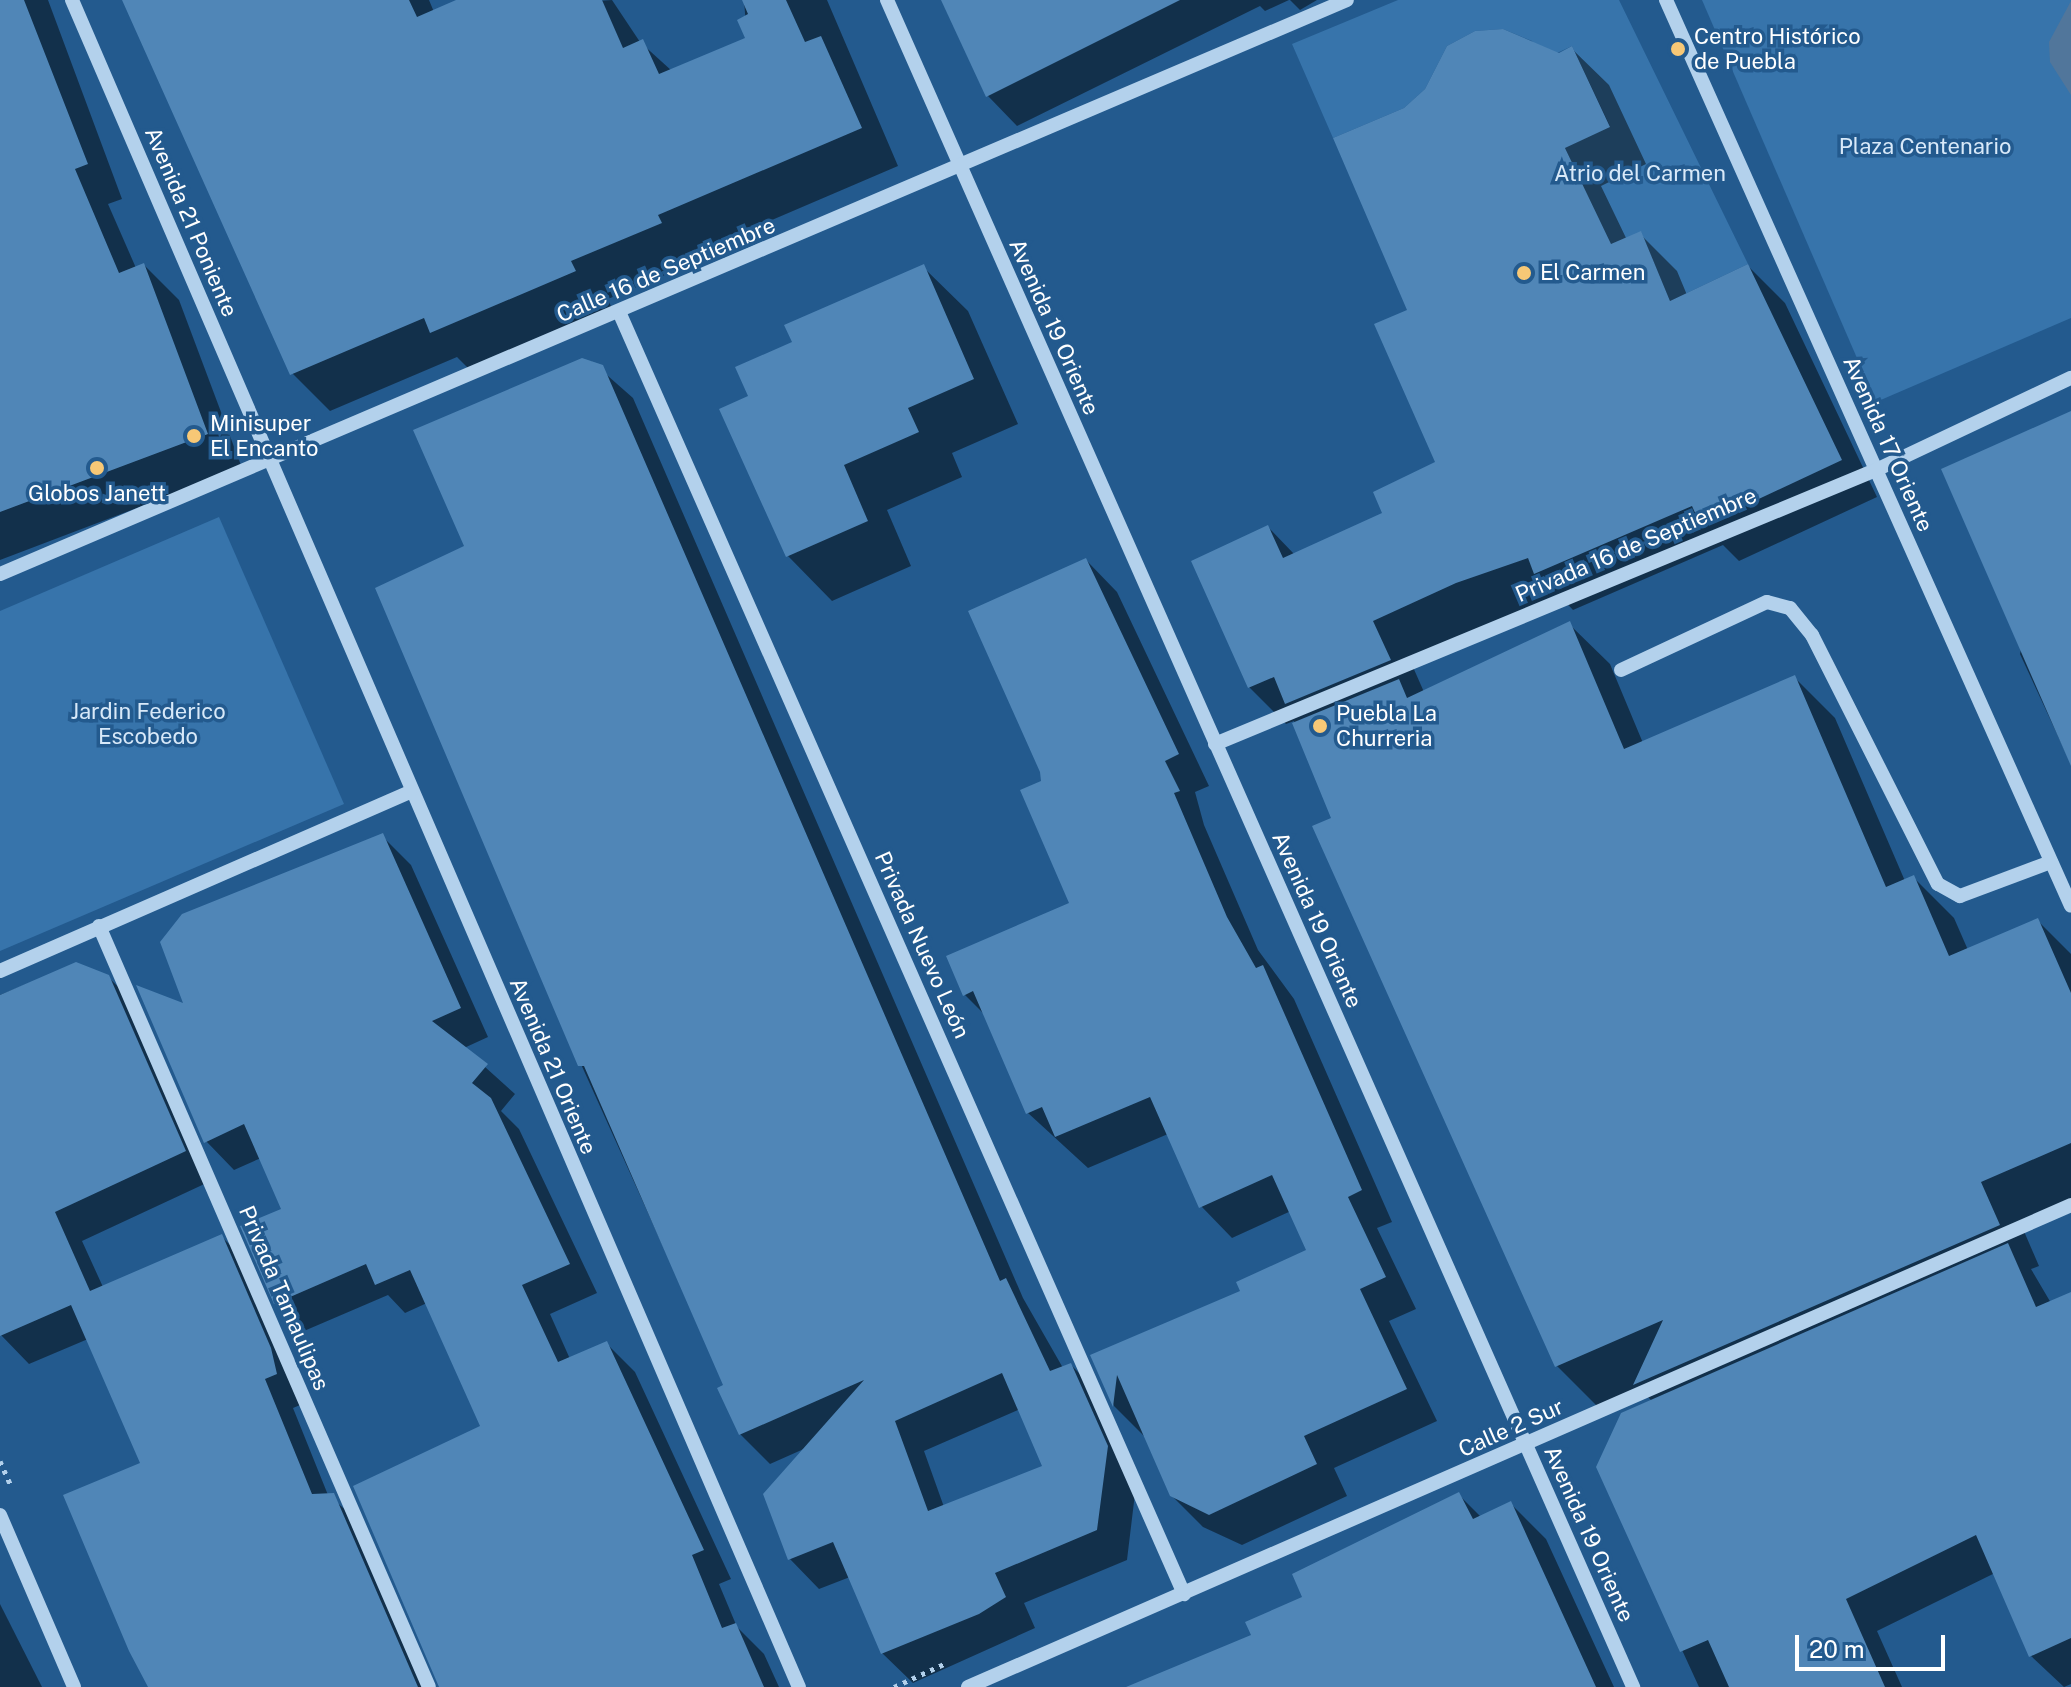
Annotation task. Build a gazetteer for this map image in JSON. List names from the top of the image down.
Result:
{
  "streets": {
    "street": [
      "Avenida 21 Poniente",
      "Calle 16 de Septiembre",
      "Avenida 19 Oriente",
      "Avenida 17 Oriente",
      "Privada 16 de Septiembre",
      "Privada Nuevo León",
      "Avenida 21 Oriente",
      "Privada Tamaulipas",
      "Calle 2 Sur"
    ]
  },
  "crossings": [
    ["Avenida 21 Poniente", "Calle 16 de Septiembre"],
    ["Avenida 21 Poniente", "Avenida 21 Oriente"],
    ["Calle 16 de Septiembre", "Avenida 19 Oriente"],
    ["Calle 16 de Septiembre", "Privada Nuevo León"],
    ["Calle 16 de Septiembre", "Avenida 21 Oriente"],
    ["Avenida 19 Oriente", "Privada 16 de Septiembre"],
    ["Avenida 19 Oriente", "Calle 2 Sur"],
    ["Avenida 17 Oriente", "Privada 16 de Septiembre"],
    ["Privada Nuevo León", "Calle 2 Sur"]
  ],
  "parks": ["Plaza Centenario", "Atrio del Carmen", "Jardin Federico Escobedo"],
  "places": [
    "Centro Histórico de Puebla",
    "El Carmen",
    "Minisuper El Encanto",
    "Globos Janett",
    "Puebla La Churreria"
  ],
  "scale_bar": "20 m"
}
